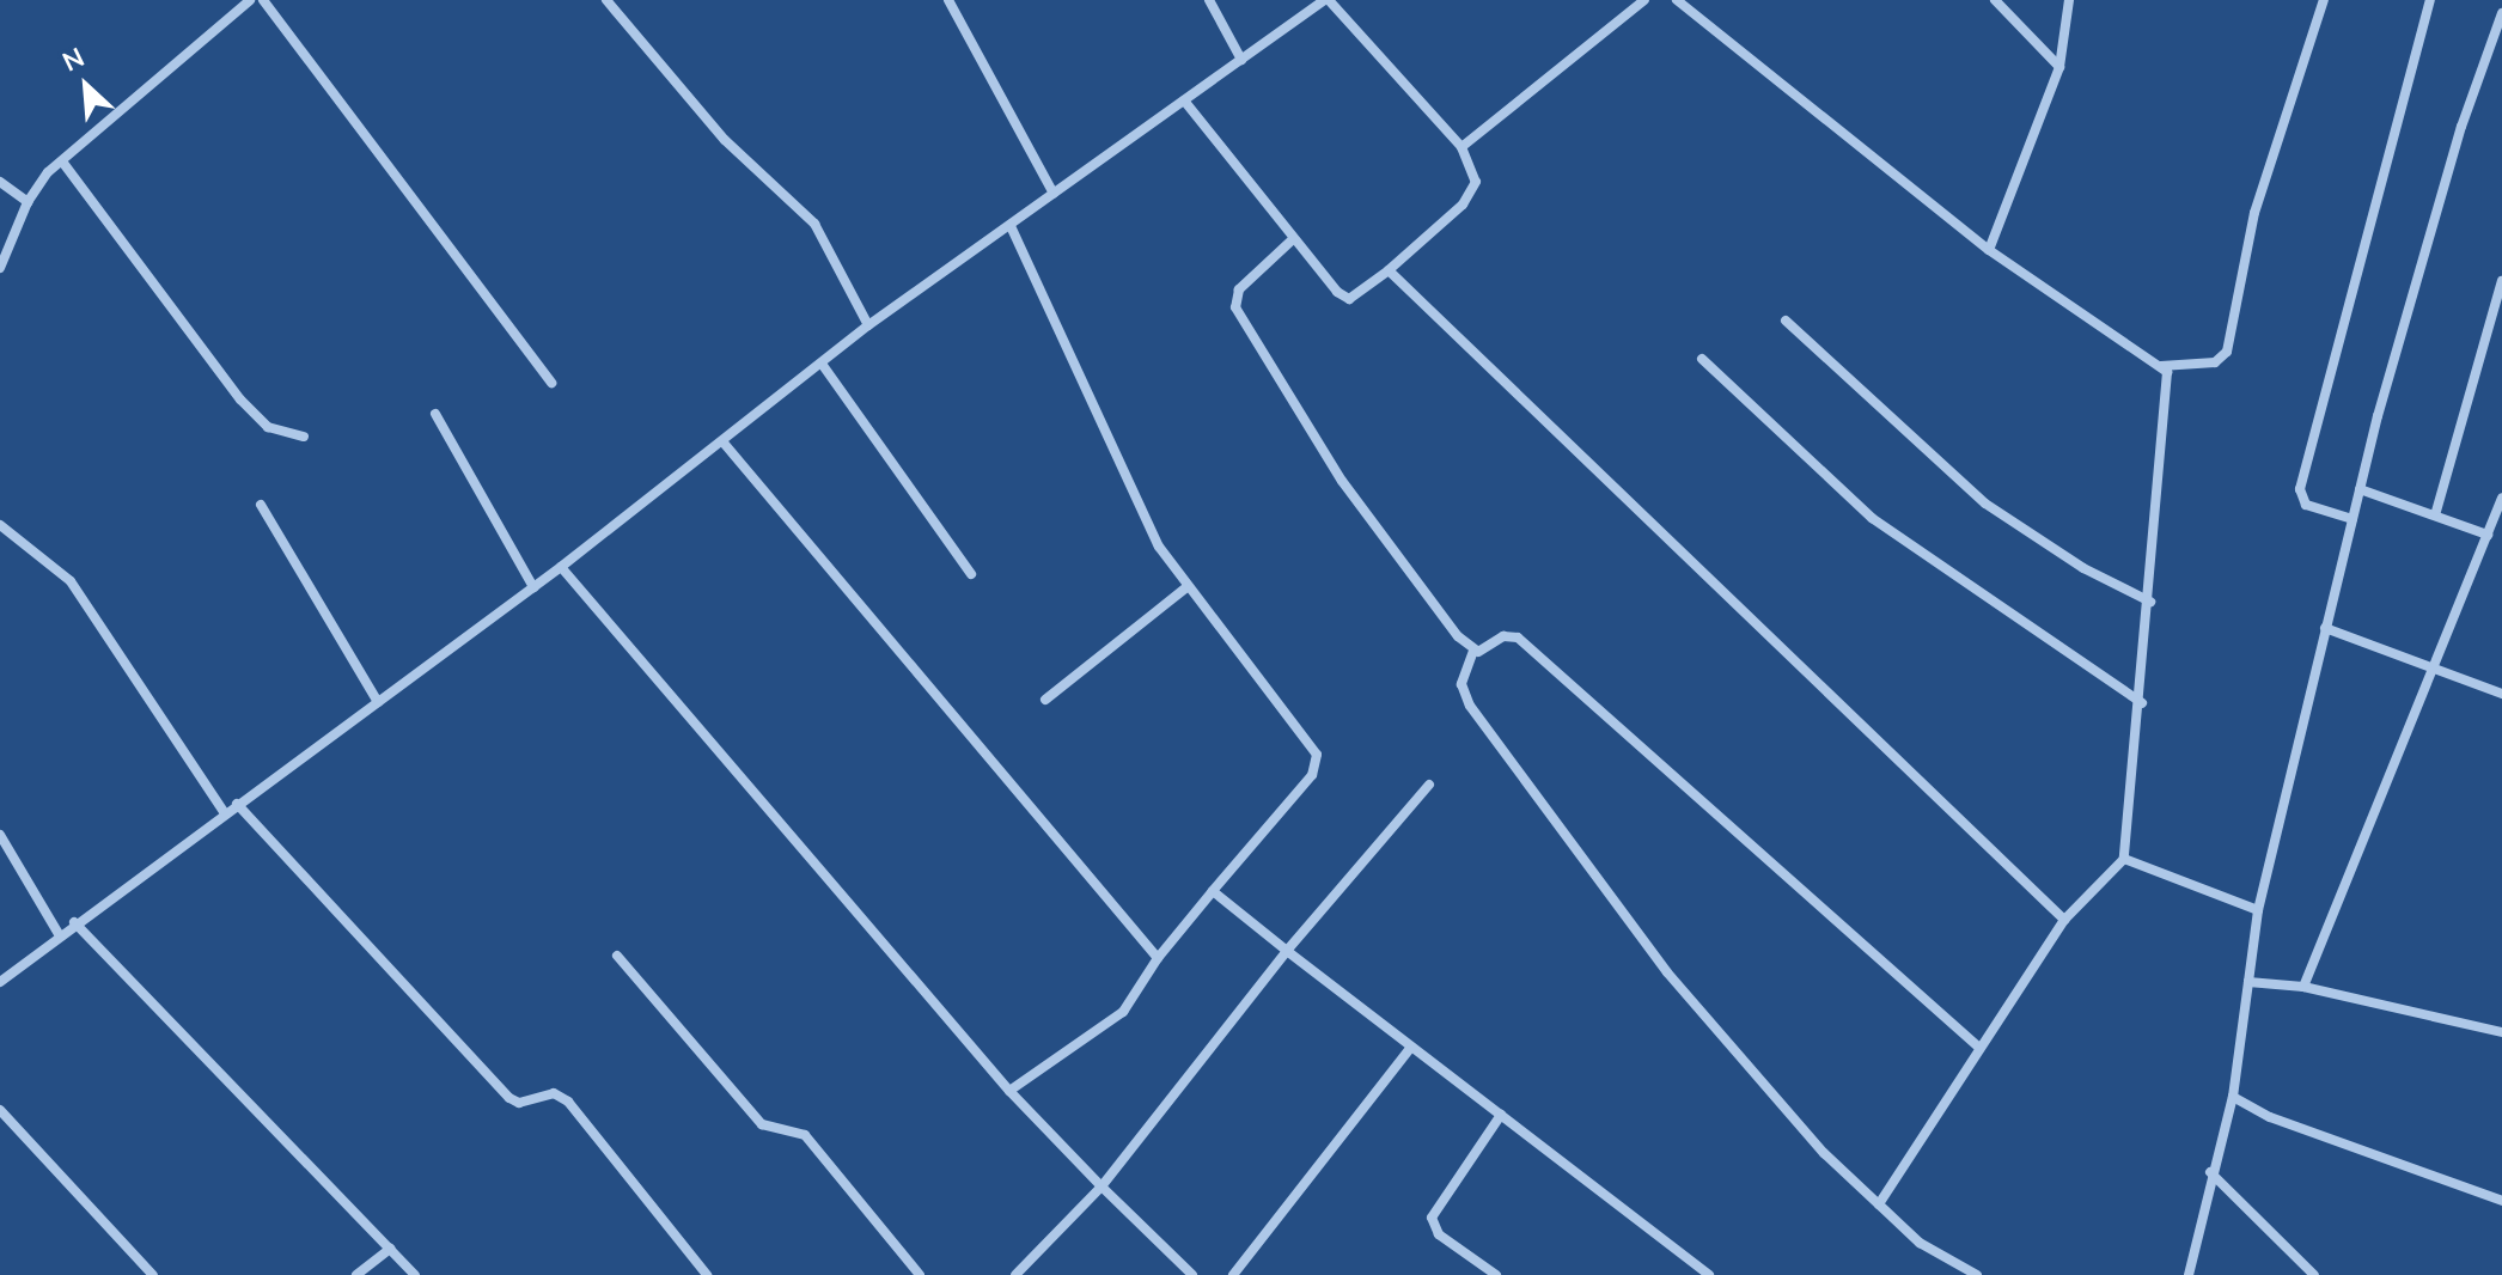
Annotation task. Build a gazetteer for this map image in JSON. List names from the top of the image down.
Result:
{
  "north": "top left"
}
